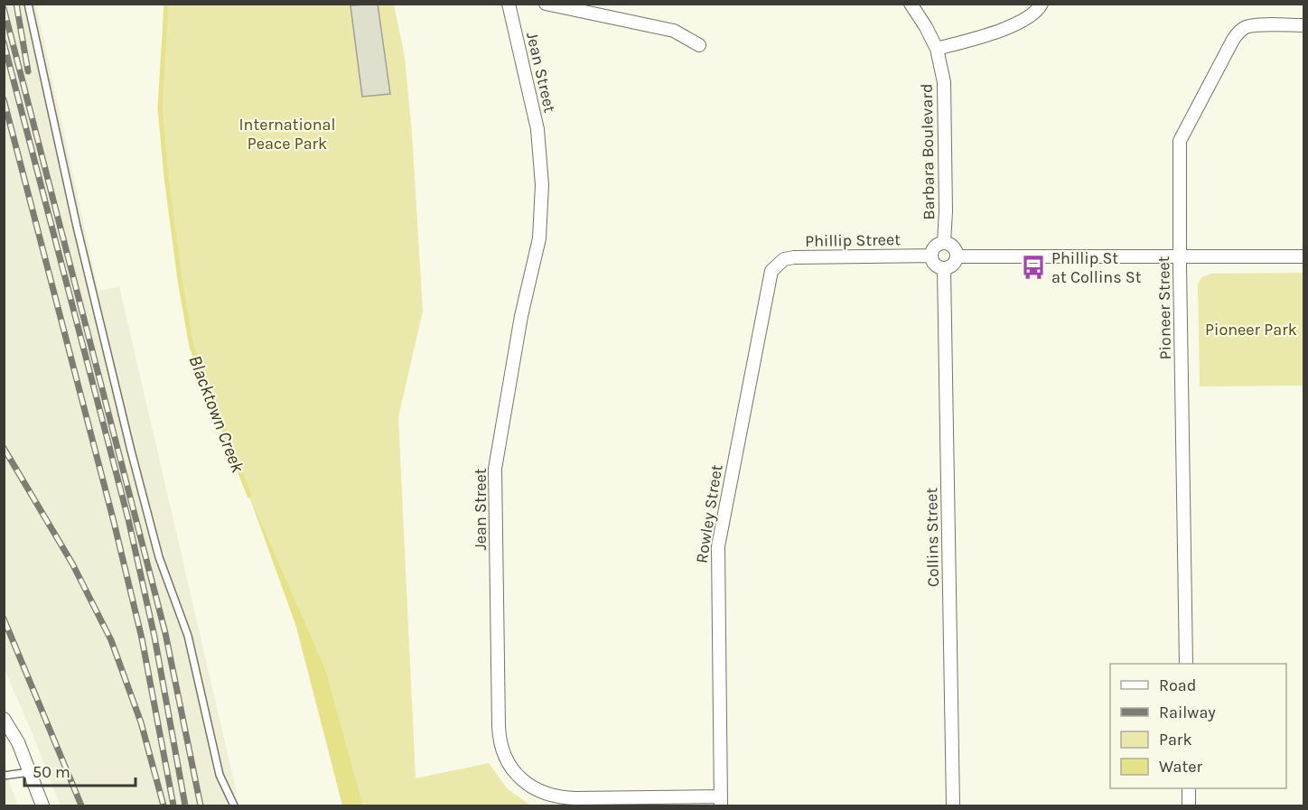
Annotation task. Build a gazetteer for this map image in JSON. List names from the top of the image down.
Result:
{
  "streets": {
    "street": [
      "Jean Street",
      "Barbara Boulevard",
      "Phillip Street",
      "Pioneer Street",
      "Rowley Street",
      "Collins Street"
    ]
  },
  "crossings": [
    ["Jean Street", "Rowley Street"],
    ["Barbara Boulevard", "Phillip Street"],
    ["Barbara Boulevard", "Collins Street"],
    ["Phillip Street", "Rowley Street"],
    ["Phillip Street", "Collins Street"]
  ],
  "water": ["Blacktown Creek"],
  "parks": ["International Peace Park", "Pioneer Park"],
  "places": {
    "bus stop": ["Phillip St at Collins St"]
  },
  "legend": [
    "Road",
    "Railway",
    "Park",
    "Water"
  ],
  "scale_bar": "50 m"
}
